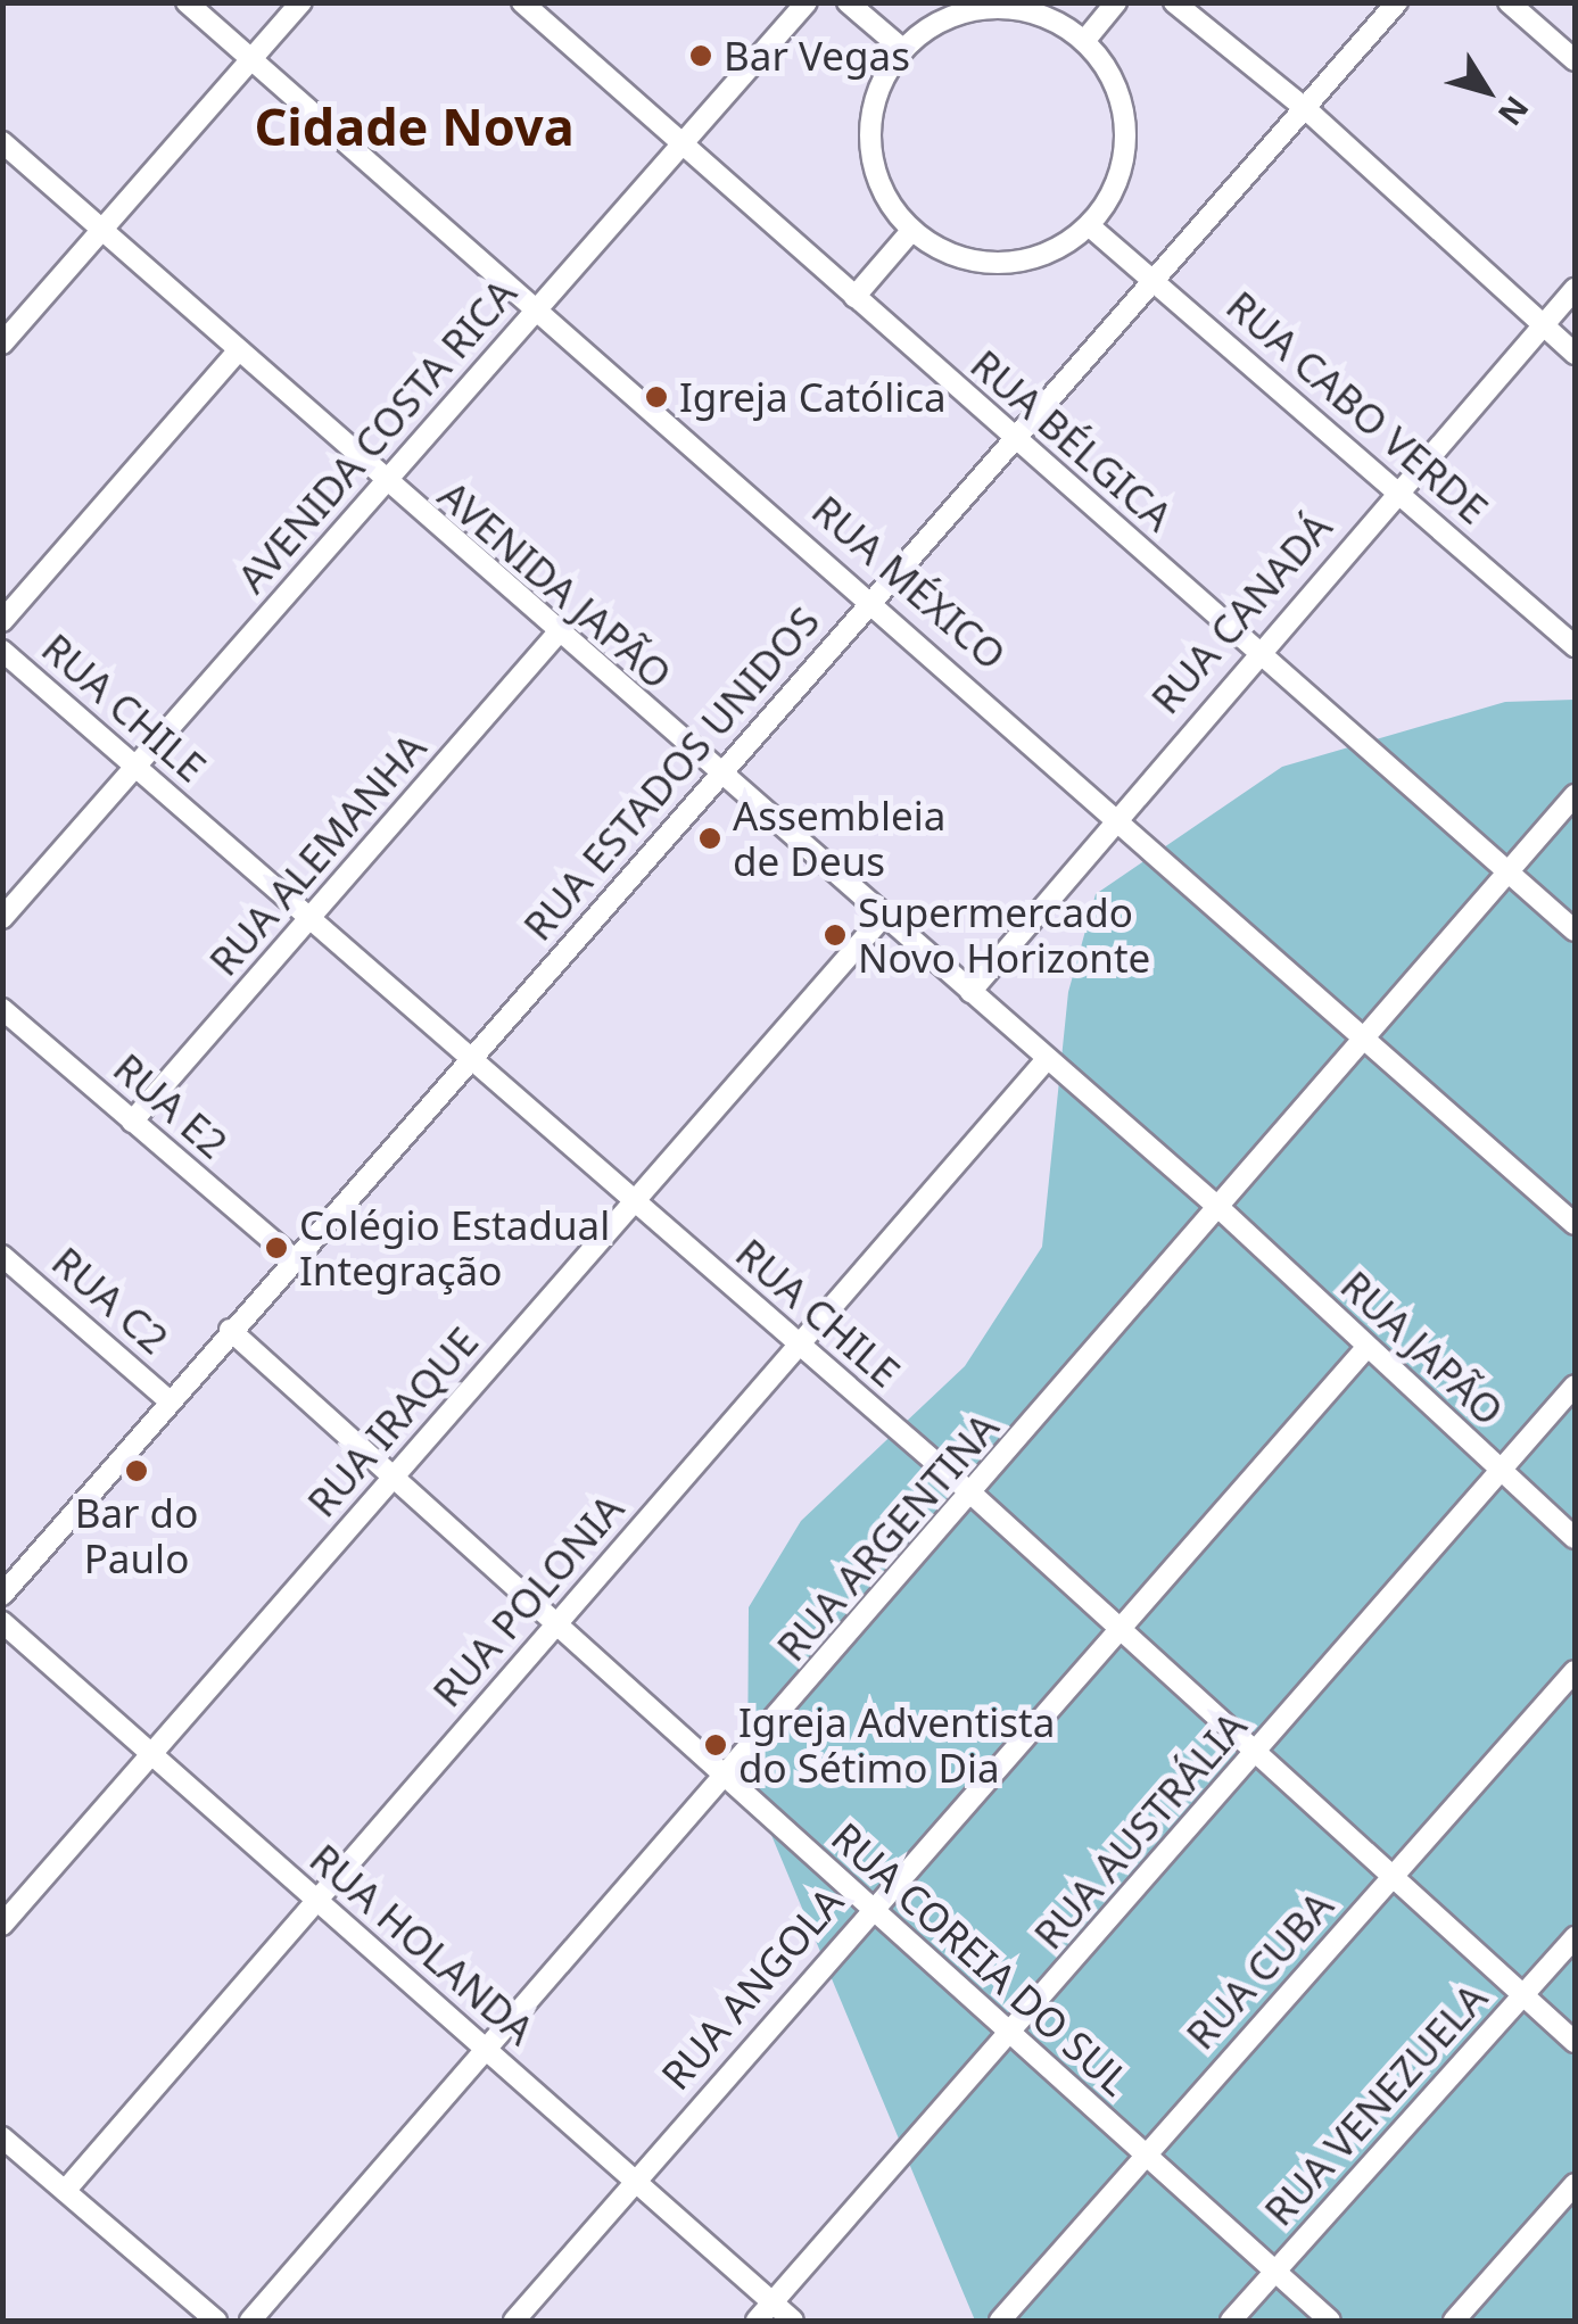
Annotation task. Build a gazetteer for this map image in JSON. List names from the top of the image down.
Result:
{
  "streets": {
    "street": [
      "RUA CABO VERDE",
      "AVENIDA COSTA RICA",
      "RUA BÉLGICA",
      "RUA MÉXICO",
      "AVENIDA JAPÃO",
      "RUA CANADÁ",
      "RUA CHILE",
      "RUA ESTADOS UNIDOS",
      "RUA ALEMANHA",
      "RUA E2",
      "RUA C2",
      "RUA JAPÃO",
      "RUA IRAQUE",
      "RUA ARGENTINA",
      "RUA POLONIA",
      "RUA AUSTRÁLIA",
      "RUA HOLANDA",
      "RUA COREIA DO SUL",
      "RUA CUBA",
      "RUA ANGOLA",
      "RUA VENEZUELA"
    ]
  },
  "crossings": [
    ["RUA CABO VERDE", "RUA CANADÁ"],
    ["RUA CABO VERDE", "RUA ESTADOS UNIDOS"],
    ["AVENIDA COSTA RICA", "RUA BÉLGICA"],
    ["AVENIDA COSTA RICA", "RUA MÉXICO"],
    ["AVENIDA COSTA RICA", "AVENIDA JAPÃO"],
    ["AVENIDA COSTA RICA", "RUA CHILE"],
    ["RUA BÉLGICA", "RUA CANADÁ"],
    ["RUA BÉLGICA", "RUA ESTADOS UNIDOS"],
    ["RUA BÉLGICA", "RUA ARGENTINA"],
    ["RUA MÉXICO", "RUA CANADÁ"],
    ["RUA MÉXICO", "RUA ESTADOS UNIDOS"],
    ["RUA MÉXICO", "RUA ARGENTINA"],
    ["AVENIDA JAPÃO", "RUA CANADÁ"],
    ["AVENIDA JAPÃO", "RUA ESTADOS UNIDOS"],
    ["AVENIDA JAPÃO", "RUA ALEMANHA"],
    ["AVENIDA JAPÃO", "RUA JAPÃO"],
    ["AVENIDA JAPÃO", "RUA IRAQUE"],
    ["AVENIDA JAPÃO", "RUA ARGENTINA"],
    ["AVENIDA JAPÃO", "RUA POLONIA"],
    ["RUA CHILE", "RUA ESTADOS UNIDOS"],
    ["RUA CHILE", "RUA ALEMANHA"],
    ["RUA CHILE", "RUA IRAQUE"],
    ["RUA CHILE", "RUA ARGENTINA"],
    ["RUA CHILE", "RUA POLONIA"],
    ["RUA CHILE", "RUA AUSTRÁLIA"],
    ["RUA CHILE", "RUA CUBA"],
    ["RUA CHILE", "RUA ANGOLA"],
    ["RUA CHILE", "RUA VENEZUELA"],
    ["RUA ESTADOS UNIDOS", "RUA E2"],
    ["RUA ESTADOS UNIDOS", "RUA C2"],
    ["RUA ESTADOS UNIDOS", "RUA COREIA DO SUL"],
    ["RUA ALEMANHA", "RUA E2"],
    ["RUA JAPÃO", "RUA ARGENTINA"],
    ["RUA JAPÃO", "RUA AUSTRÁLIA"],
    ["RUA JAPÃO", "RUA ANGOLA"],
    ["RUA IRAQUE", "RUA HOLANDA"],
    ["RUA IRAQUE", "RUA COREIA DO SUL"],
    ["RUA ARGENTINA", "RUA HOLANDA"],
    ["RUA ARGENTINA", "RUA COREIA DO SUL"],
    ["RUA POLONIA", "RUA HOLANDA"],
    ["RUA POLONIA", "RUA COREIA DO SUL"],
    ["RUA AUSTRÁLIA", "RUA HOLANDA"],
    ["RUA AUSTRÁLIA", "RUA COREIA DO SUL"],
    ["RUA HOLANDA", "RUA ANGOLA"],
    ["RUA COREIA DO SUL", "RUA CUBA"],
    ["RUA COREIA DO SUL", "RUA ANGOLA"],
    ["RUA COREIA DO SUL", "RUA VENEZUELA"]
  ],
  "districts": ["Cidade Nova"],
  "places": [
    "Bar Vegas",
    "Igreja Católica",
    "Assembleia de Deus",
    "Supermercado Novo Horizonte",
    "Colégio Estadual Integração",
    "Bar do Paulo",
    "Igreja Adventista do Sétimo Dia"
  ],
  "north": "bottom right"
}
